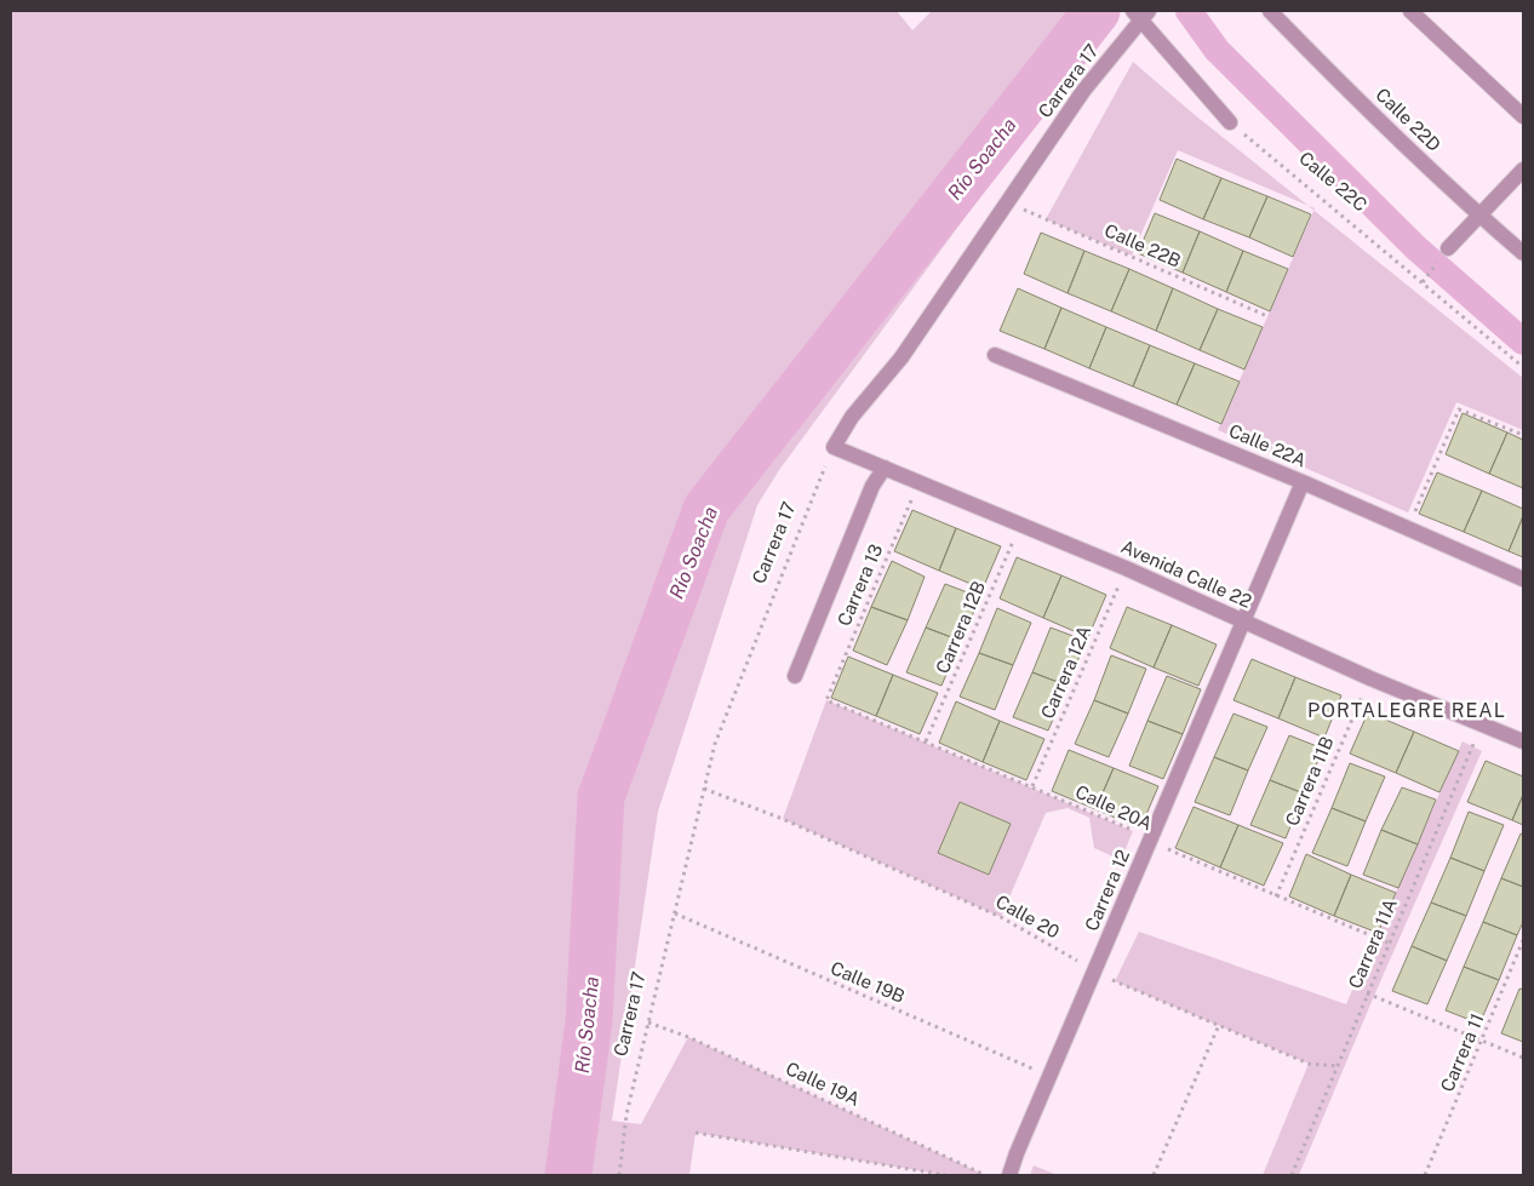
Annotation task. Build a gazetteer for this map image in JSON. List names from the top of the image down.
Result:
{
  "streets": {
    "street": [
      "Carrera 17",
      "Calle 22D",
      "Calle 22A",
      "Avenida Calle 22",
      "Carrera 12"
    ],
    "path": [
      "Calle 22C",
      "Calle 22B",
      "Carrera 13",
      "Carrera 12B",
      "Carrera 12A",
      "Carrera 11B",
      "Calle 20A",
      "Calle 20",
      "Carrera 11A",
      "Calle 19B",
      "Carrera 11",
      "Calle 19A"
    ]
  },
  "crossings": [
    ["Carrera 17", "Calle 22B"],
    ["Carrera 17", "Avenida Calle 22"],
    ["Carrera 17", "Calle 20"],
    ["Carrera 17", "Calle 19B"],
    ["Carrera 17", "Calle 19A"],
    ["Calle 22A", "Carrera 12"],
    ["Avenida Calle 22", "Carrera 13"],
    ["Avenida Calle 22", "Carrera 12B"],
    ["Avenida Calle 22", "Carrera 12A"],
    ["Avenida Calle 22", "Carrera 11B"],
    ["Avenida Calle 22", "Carrera 12"],
    ["Avenida Calle 22", "Carrera 11A"],
    ["Carrera 13", "Calle 20A"],
    ["Carrera 12B", "Calle 20A"],
    ["Carrera 12A", "Calle 20A"],
    ["Carrera 11B", "Calle 20A"],
    ["Calle 20A", "Carrera 12"],
    ["Calle 20A", "Carrera 11A"],
    ["Carrera 12", "Calle 20"],
    ["Carrera 12", "Calle 19B"],
    ["Calle 20", "Carrera 11A"]
  ],
  "districts": ["PORTALEGRE REAL"],
  "water": ["Río Soacha"]
}
